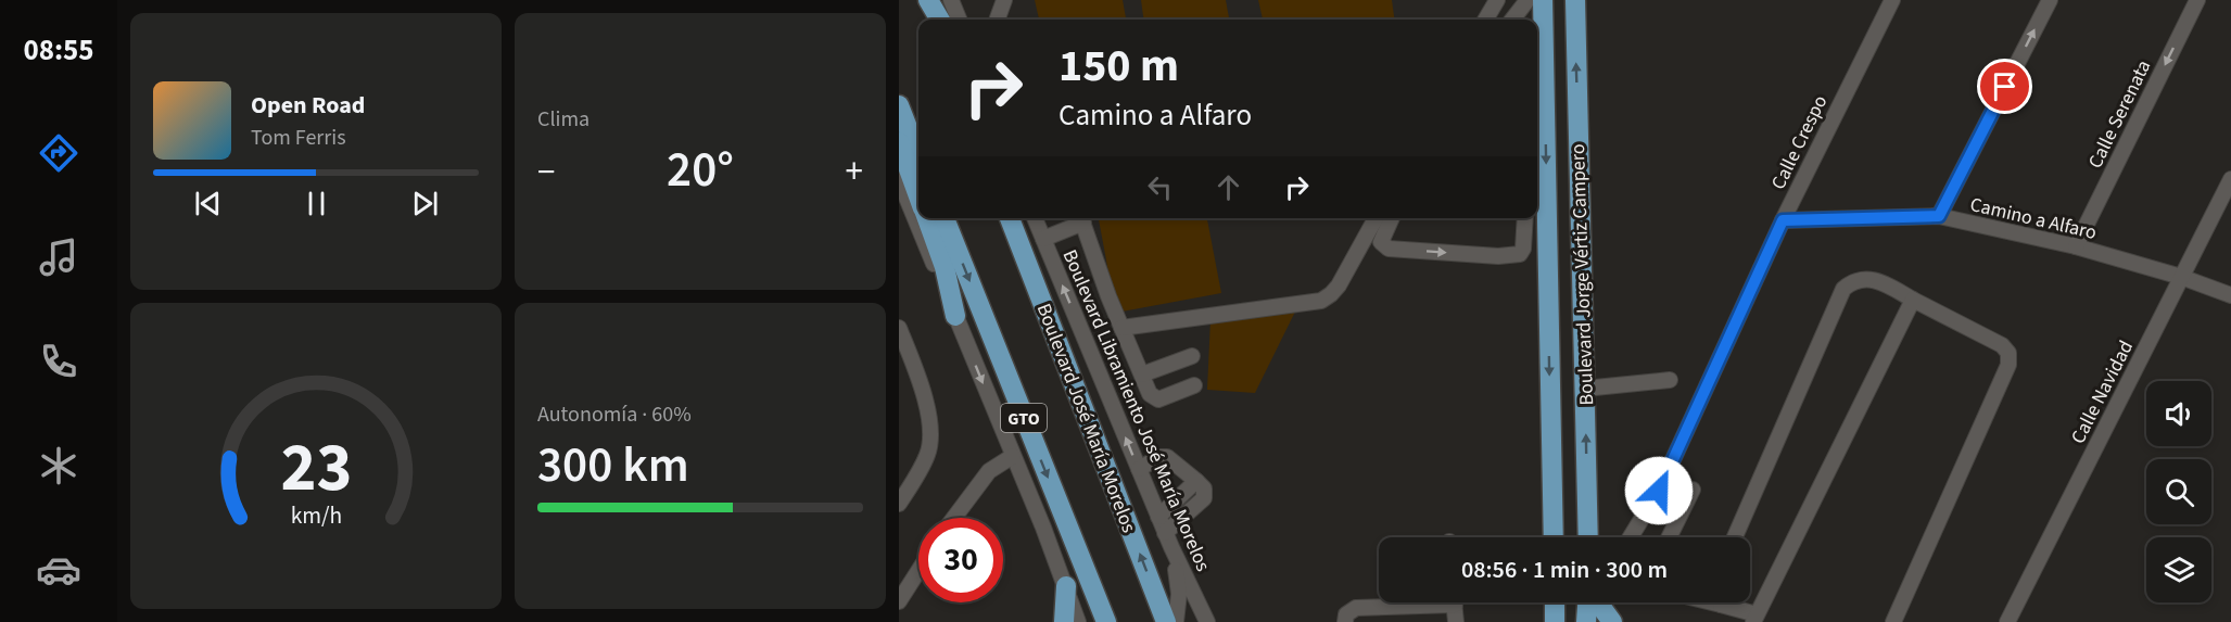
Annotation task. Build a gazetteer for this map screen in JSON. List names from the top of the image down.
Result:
{
  "streets": {
    "main road": ["Boulevard Jorge Vértiz Campero", "GTO", "Boulevard José María Morelos"],
    "street": [
      "Calle Serenata",
      "Calle Crespo",
      "Camino a Alfaro",
      "Calle Navidad",
      "Boulevard Libramiento José María Morelos"
    ]
  },
  "crossings": [
    ["Calle Serenata", "Camino a Alfaro"],
    ["Calle Crespo", "Camino a Alfaro"],
    ["Camino a Alfaro", "Calle Navidad"]
  ],
  "one_way": ["Calle Serenata"],
  "page": {
    "tabs": "08:55",
    "tile": [
      "Clima",
      ["Autonomía · 60%", "300 km"]
    ],
    "turn": ["150 m", "Camino a Alfaro"],
    "song": ["Open Road", "Tom Ferris"],
    "heat": ["−", "20°", "+"],
    "limit": "30",
    "trip": "08:56 · 1 min · 300 m",
    "gauge": ["23", "km/h"]
  }
}
